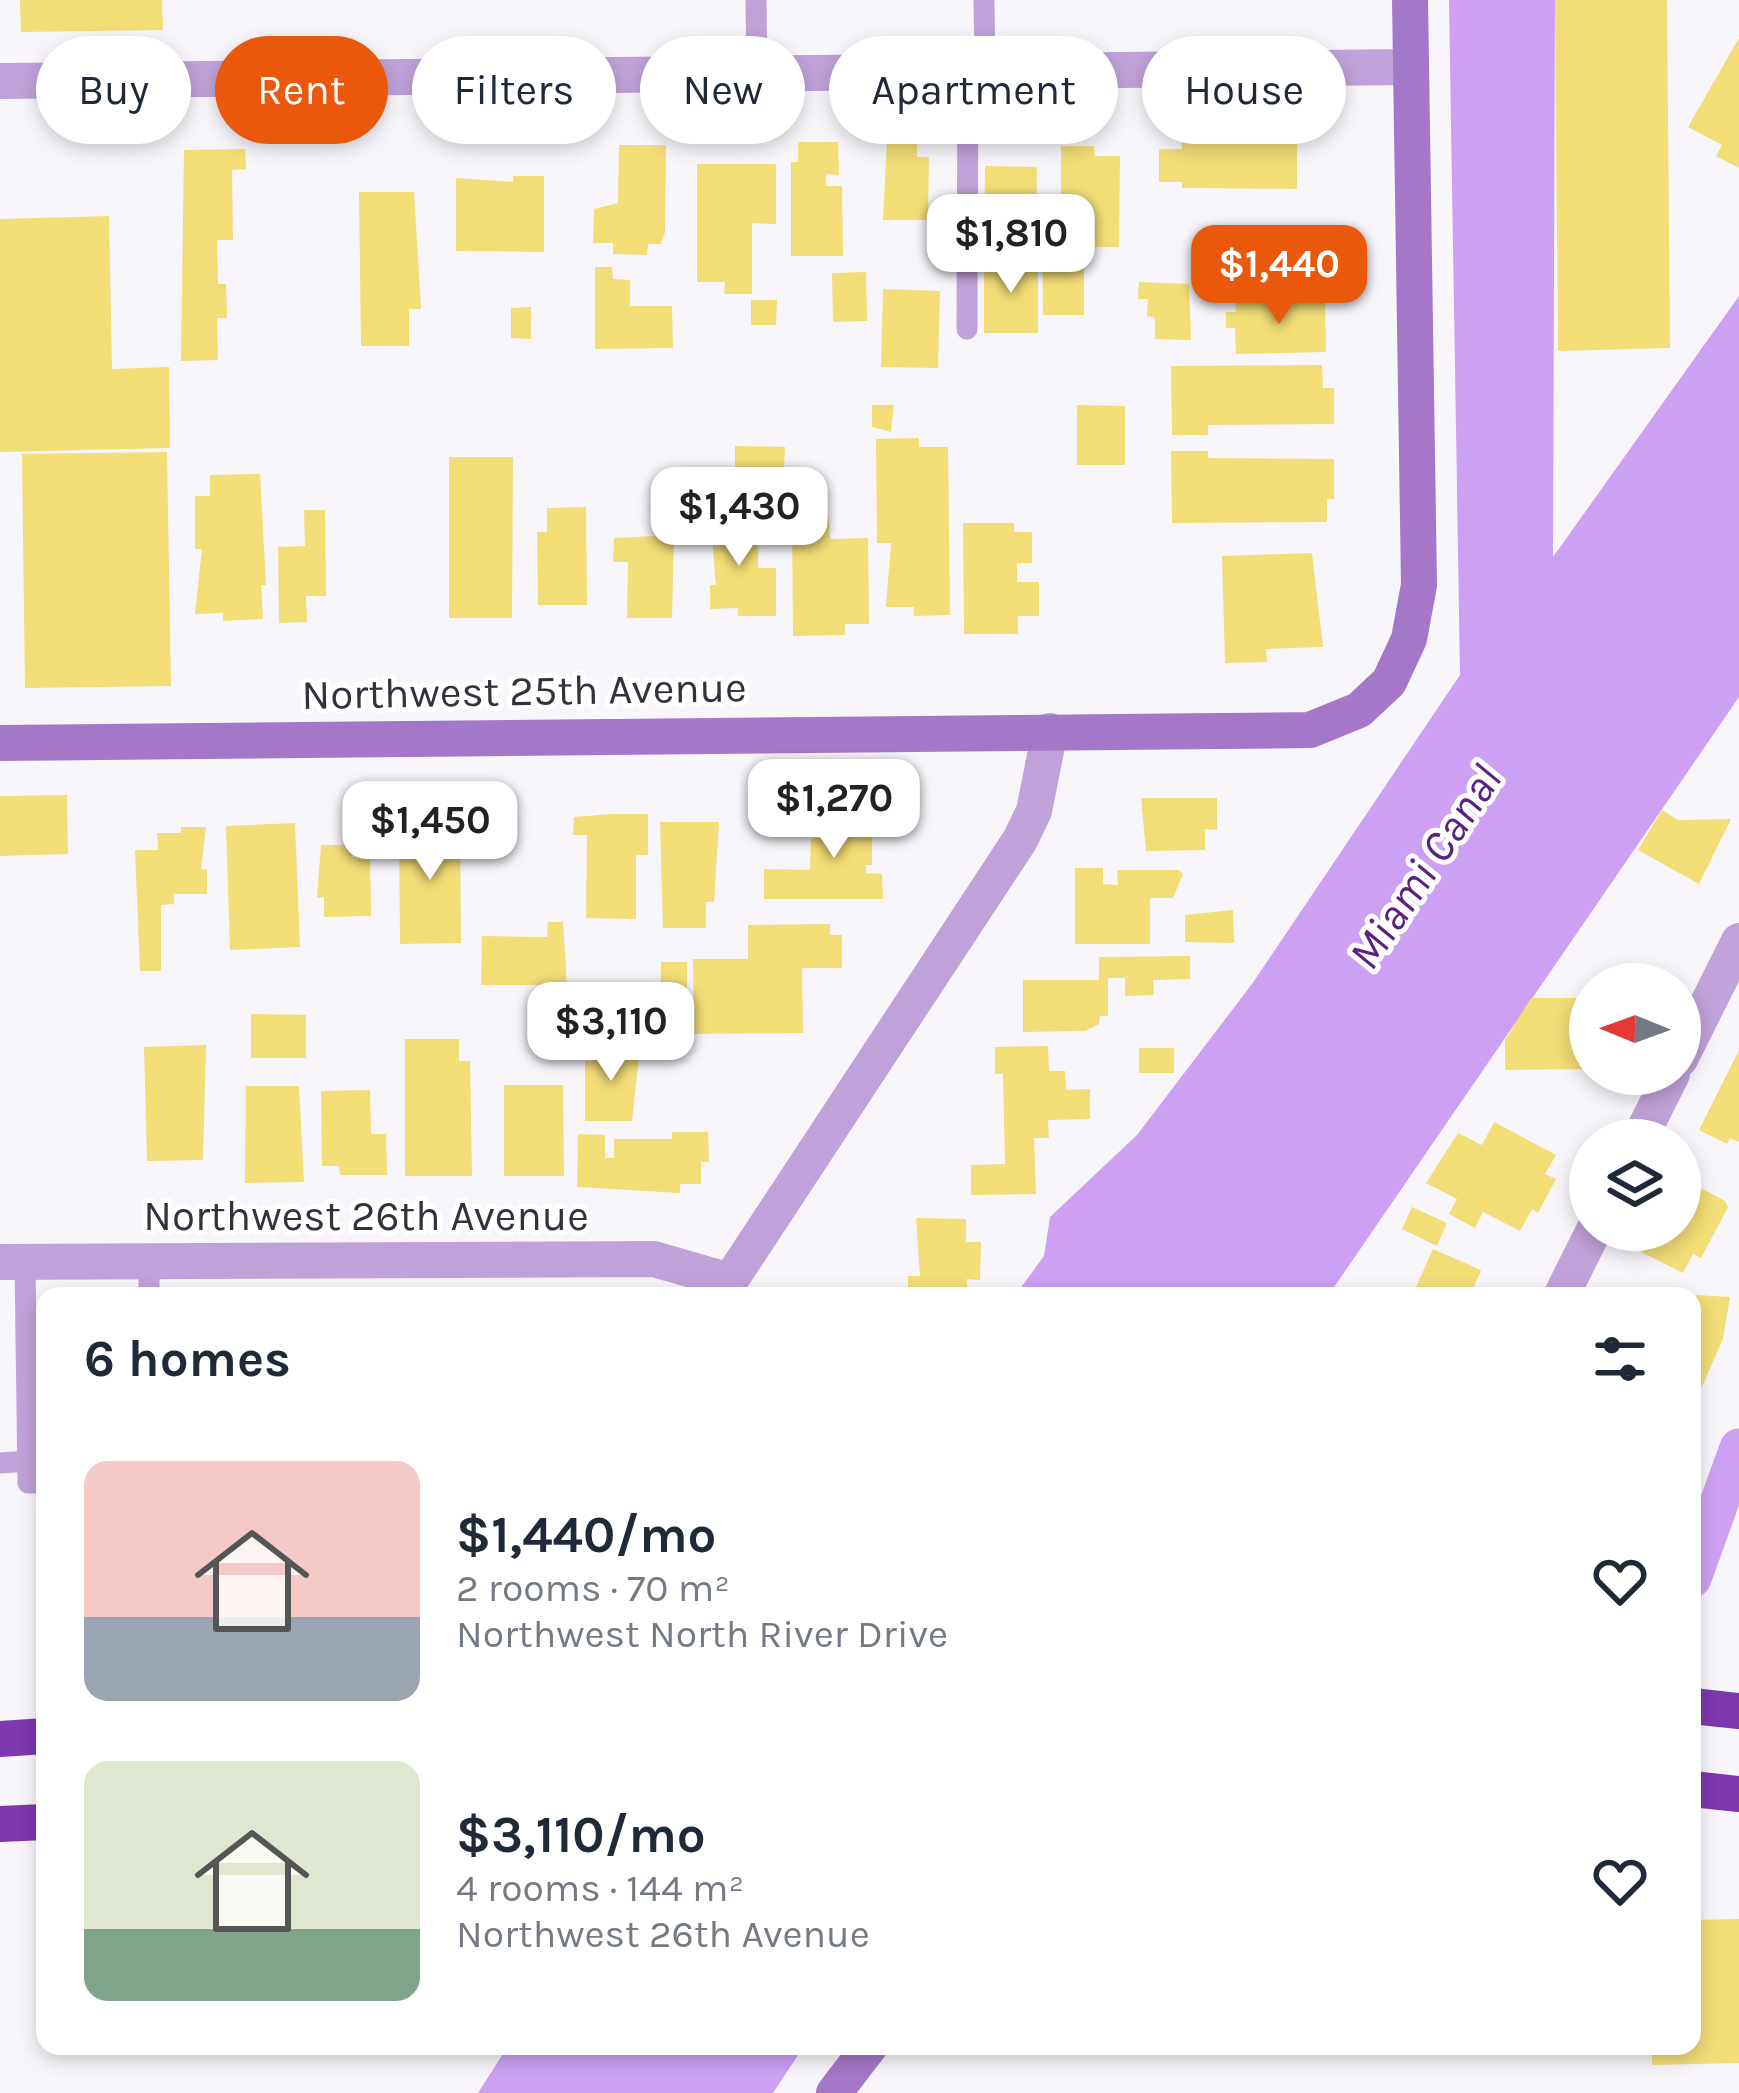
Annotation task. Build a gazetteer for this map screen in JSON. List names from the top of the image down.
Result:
{
  "streets": {
    "street": ["Northwest 25th Avenue", "Northwest 26th Avenue"]
  },
  "water": ["Miami Canal"],
  "north": "left",
  "page": {
    "chip": [
      "Buy",
      "Rent",
      "Filters",
      "New",
      "Apartment",
      "House"
    ],
    "price": [
      "$1,810",
      "$1,440",
      "$1,430",
      "$1,270",
      "$1,450",
      "$3,110"
    ],
    "heading": "6 homes",
    "list": [
      {
        "name": "$1,440/mo",
        "note": "2 rooms · 70 m² · Northwest North River Drive"
      },
      {
        "name": "$3,110/mo",
        "note": "4 rooms · 144 m² · Northwest 26th Avenue"
      }
    ]
  }
}
